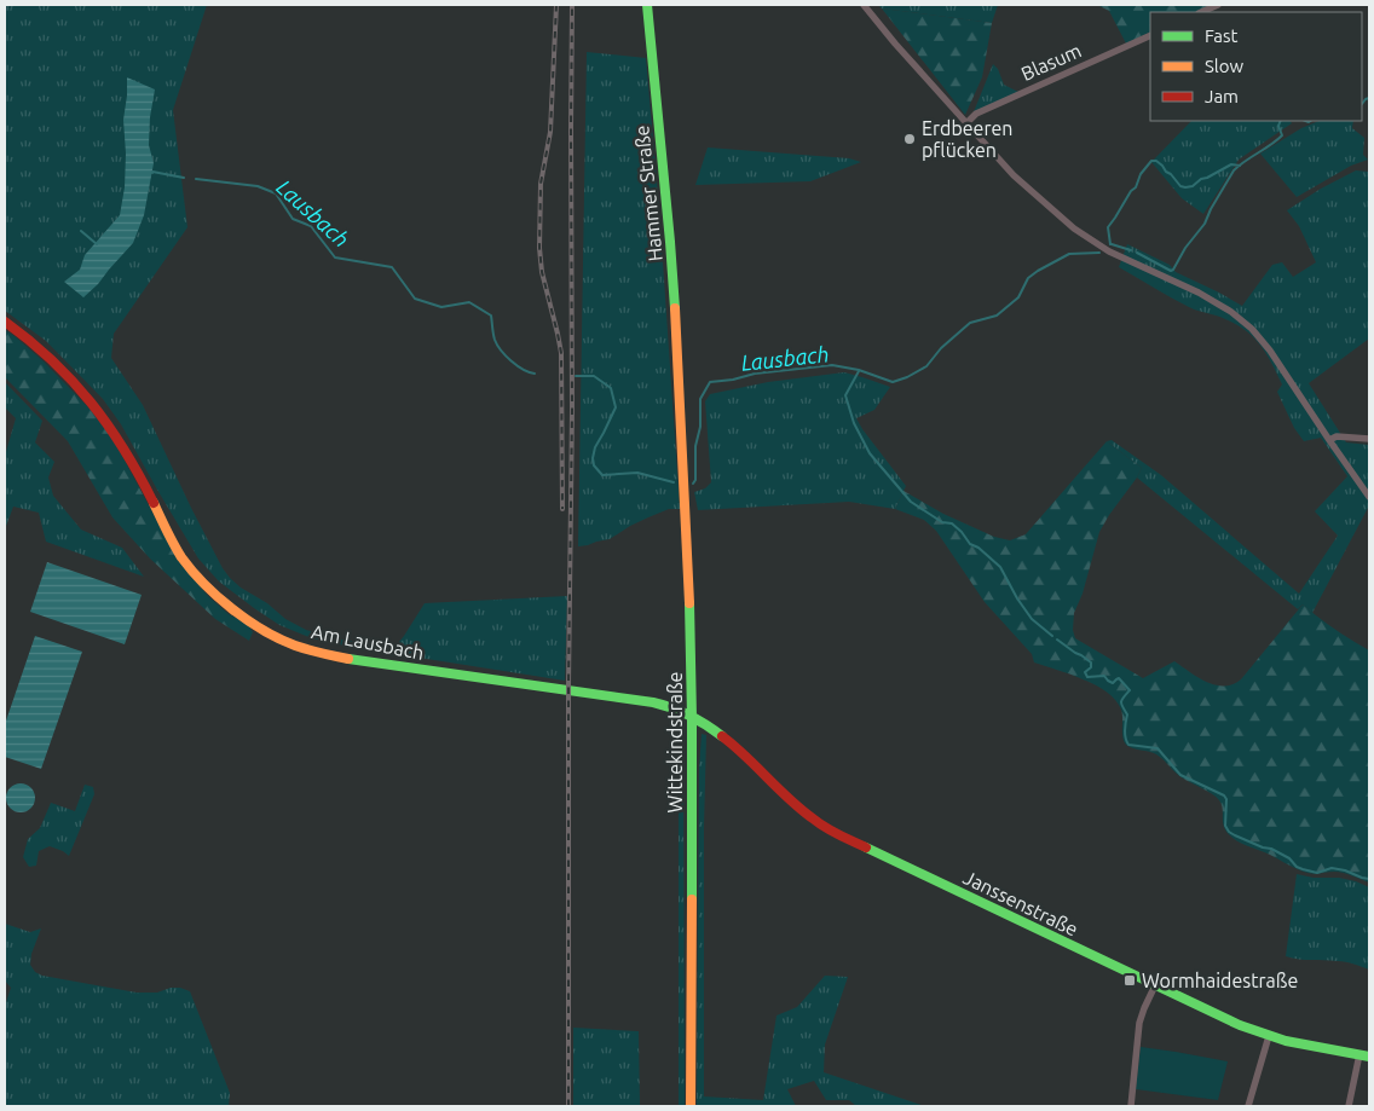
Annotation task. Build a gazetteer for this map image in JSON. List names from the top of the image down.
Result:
{
  "streets": {
    "main road": [
      "Hammer Straße",
      "Am Lausbach",
      "Wittekindstraße",
      "Janssenstraße"
    ],
    "street": ["Blasum"]
  },
  "crossings": [
    ["Hammer Straße", "Wittekindstraße"],
    ["Am Lausbach", "Wittekindstraße"],
    ["Am Lausbach", "Janssenstraße"],
    ["Wittekindstraße", "Janssenstraße"]
  ],
  "water": ["Lausbach"],
  "places": {
    "other": ["Erdbeeren pflücken"],
    "transit": ["Wormhaidestraße"]
  },
  "legend": ["Fast", "Slow", "Jam"]
}
